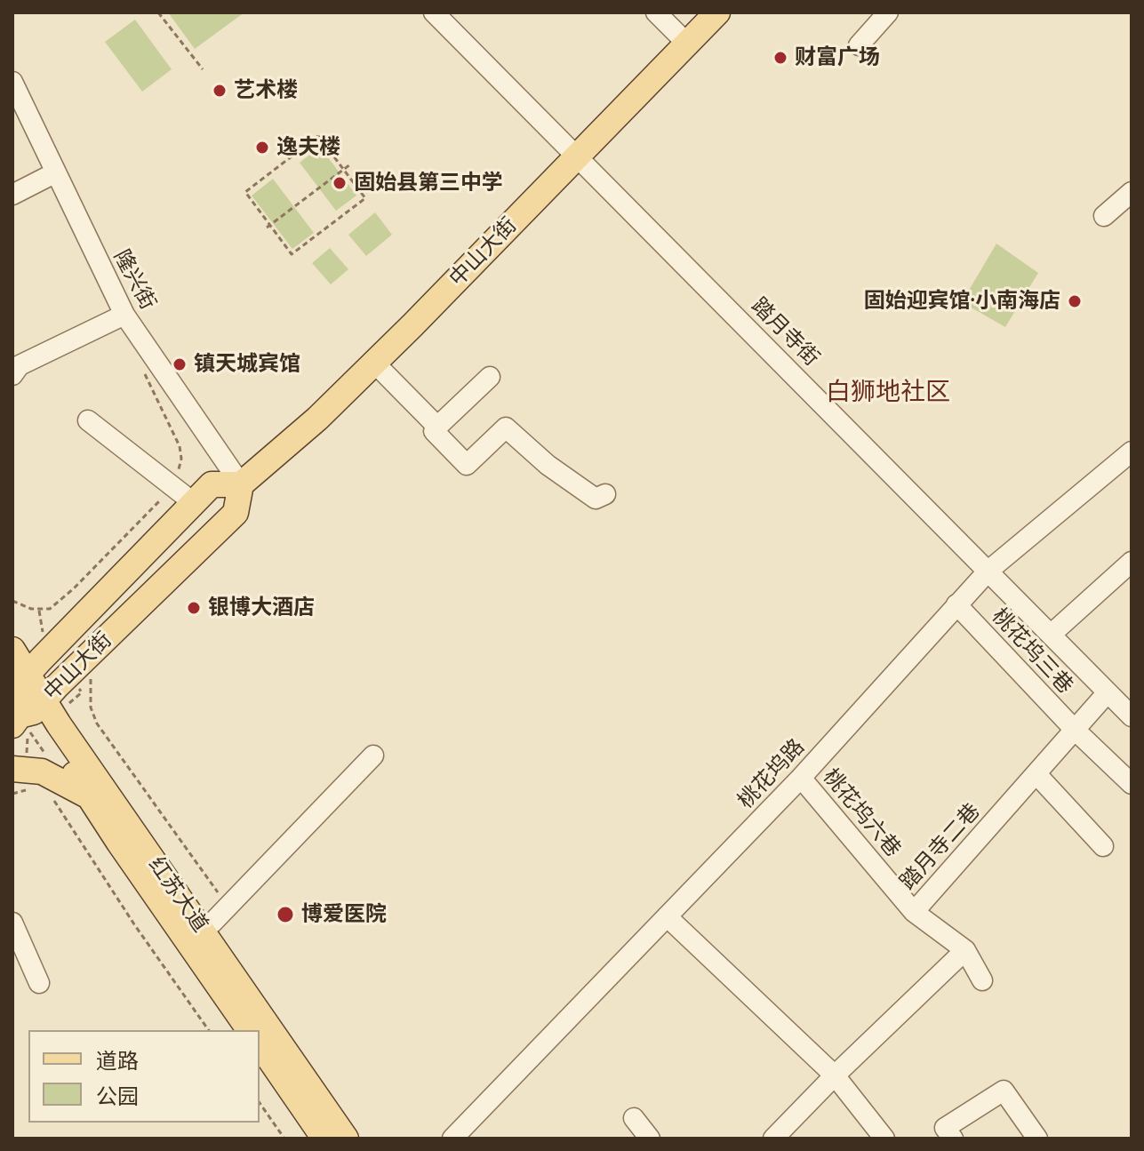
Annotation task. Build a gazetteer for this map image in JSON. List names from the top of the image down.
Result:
{
  "streets": {
    "main road": ["中山大街", "红苏大道"],
    "street": [
      "隆兴街",
      "踏月寺街",
      "桃花坞三巷",
      "桃花坞路",
      "桃花坞六巷",
      "踏月寺二巷"
    ]
  },
  "crossings": [
    ["中山大街", "隆兴街"],
    ["中山大街", "踏月寺街"],
    ["中山大街", "红苏大道"],
    ["踏月寺街", "桃花坞路"],
    ["踏月寺街", "踏月寺二巷"],
    ["桃花坞三巷", "桃花坞路"],
    ["桃花坞三巷", "踏月寺二巷"],
    ["桃花坞路", "桃花坞六巷"],
    ["桃花坞六巷", "踏月寺二巷"]
  ],
  "districts": ["白狮地社区"],
  "places": [
    "财富广场",
    "艺术楼",
    "逸夫楼",
    "固始县第三中学",
    "固始迎宾馆·小南海店",
    "镇天城宾馆",
    "银博大酒店",
    "博爱医院"
  ],
  "legend": ["道路", "公园"]
}
